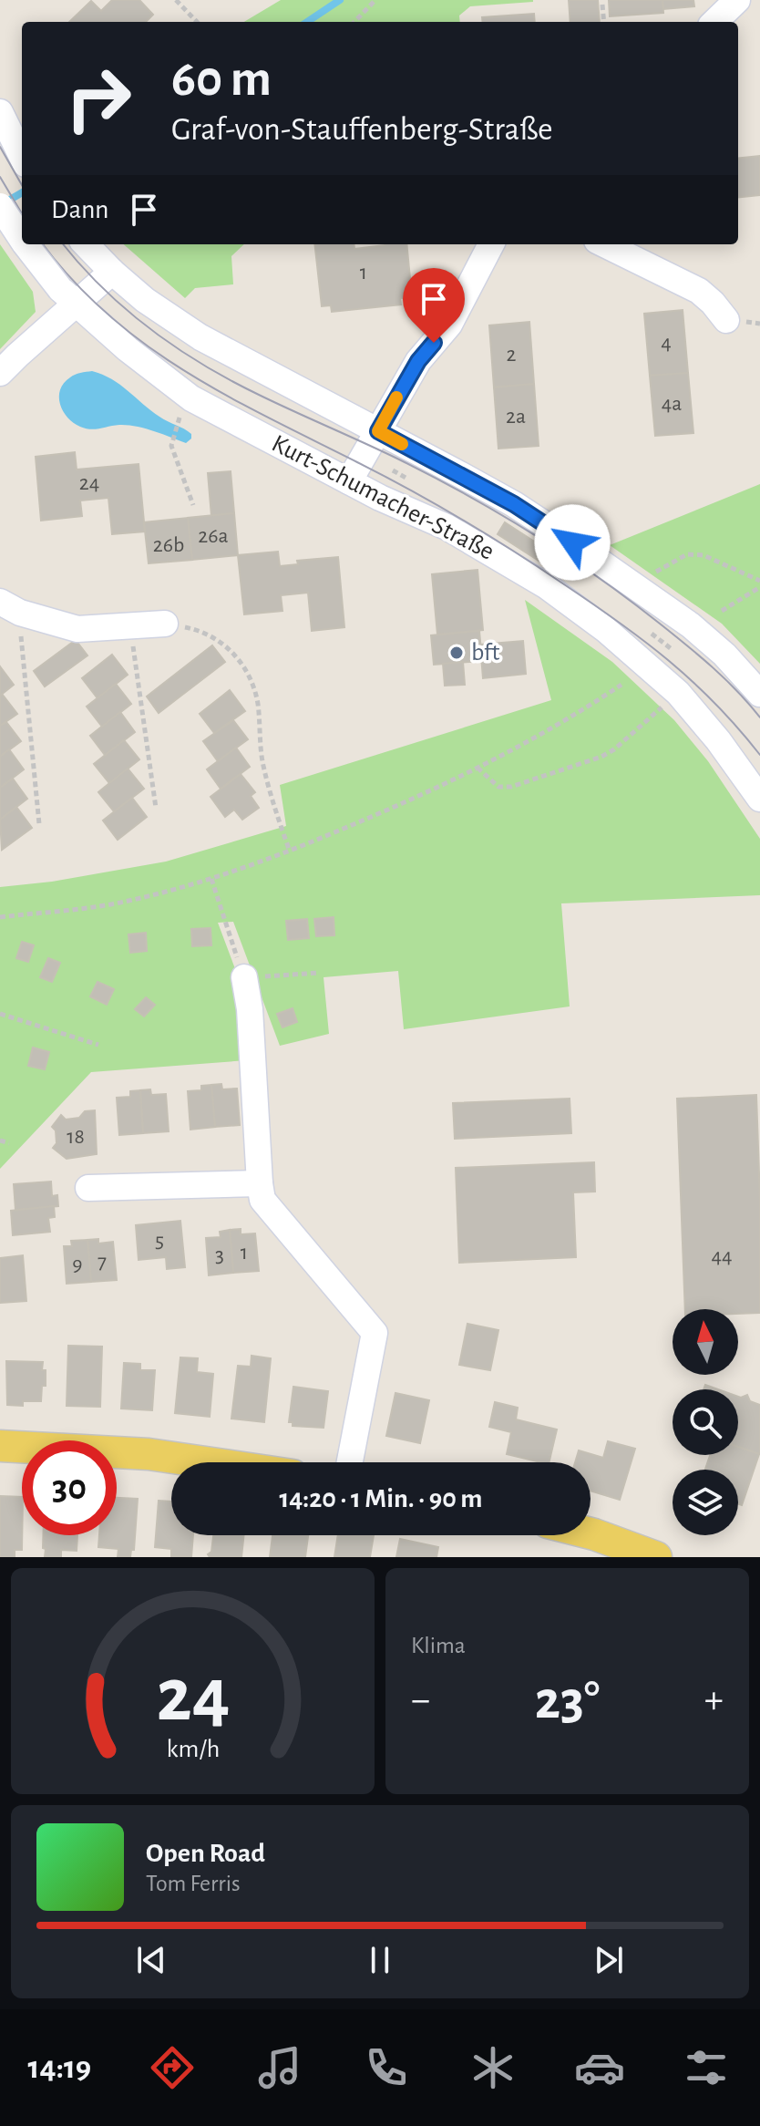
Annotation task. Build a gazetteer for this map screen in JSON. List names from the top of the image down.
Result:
{
  "streets": {
    "street": ["Kurt-Schumacher-Straße"]
  },
  "places": ["bft"],
  "house_numbers": [
    "1",
    "4",
    "2",
    "4a",
    "2a",
    "24",
    "26a",
    "26b",
    "18",
    "5",
    "1",
    "3",
    "44",
    "7",
    "9"
  ],
  "north": "top",
  "page": {
    "turn": ["60 m", "Graf-von-Stauffenberg-Straße"],
    "then": "Dann",
    "limit": "30",
    "trip": "14:20 · 1 Min. · 90 m",
    "tile": "Klima",
    "heat": ["−", "23°", "+"],
    "song": ["Open Road", "Tom Ferris"],
    "tabs": "14:19",
    "gauge": ["24", "km/h"]
  }
}
